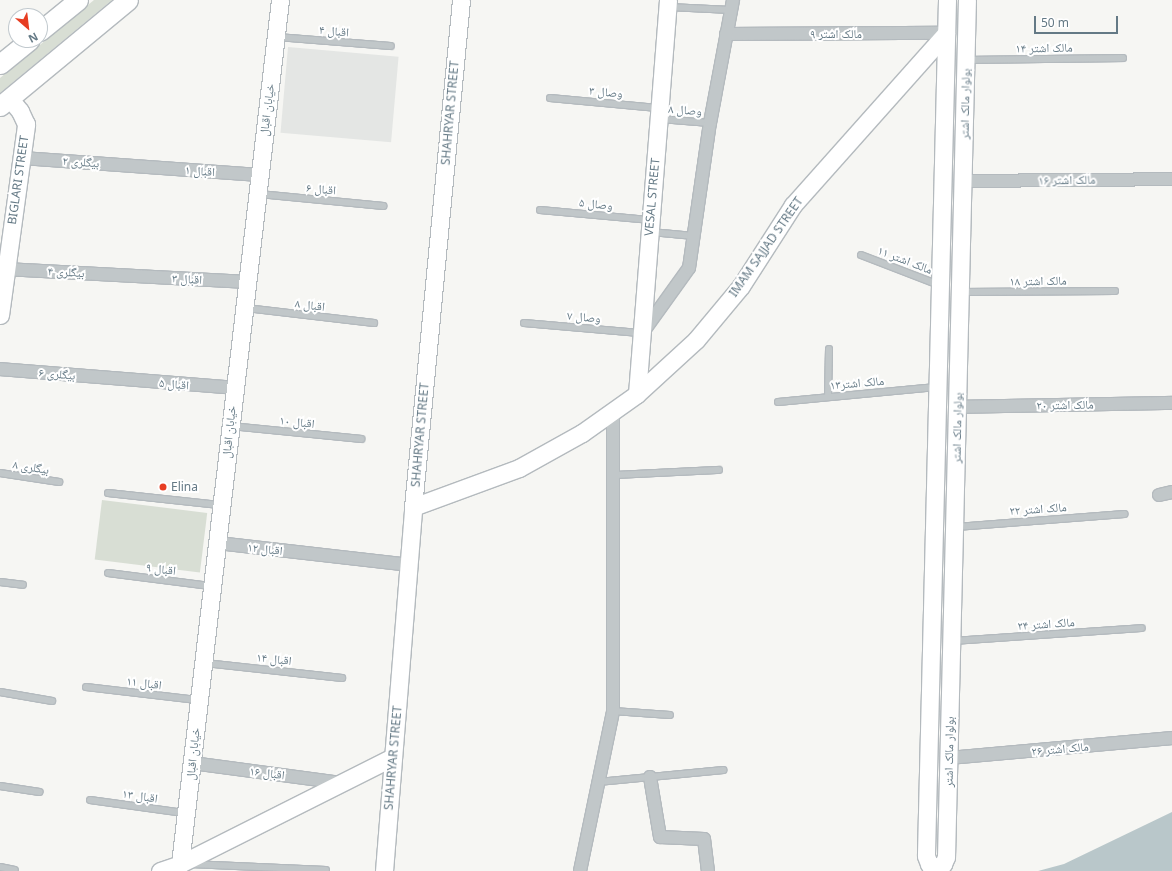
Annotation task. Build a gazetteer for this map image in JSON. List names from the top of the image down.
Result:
{
  "streets": {
    "street": [
      "مالک اشتر ۹",
      "بولوار مالک اشتر",
      "خیابان اقبال",
      "SHAHRYAR STREET",
      "بیگلری ۲",
      "اقبال ۱",
      "BIGLARI STREET",
      "مالک اشتر ۱۶",
      "VESAL STREET",
      "IMAM SAJJAD STREET",
      "بیگلری ۴",
      "اقبال ۳",
      "بیگلری ۶",
      "اقبال ۵",
      "مالک اشتر ۲۰",
      "اقبال ۱۲",
      "مالک اشتر ۲۶",
      "اقبال ۱۶"
    ],
    "lane": [
      "اقبال ۴",
      "مالک اشتر ۱۴",
      "وصال ۳",
      "وصال ۸",
      "اقبال ۶",
      "وصال ۵",
      "مالک اشتر ۱۱",
      "مالک اشتر ۱۸",
      "اقبال ۸",
      "وصال ۷",
      "مالک اشتر۱۳",
      "اقبال ۱۰",
      "بیگلری ۸",
      "مالک اشتر ۲۲",
      "اقبال ۹",
      "مالک اشتر ۲۴",
      "اقبال ۱۴",
      "اقبال ۱۱",
      "اقبال ۱۳"
    ]
  },
  "crossings": [
    ["اقبال ۴", "خیابان اقبال"],
    ["مالک اشتر ۹", "بولوار مالک اشتر"],
    ["مالک اشتر ۹", "IMAM SAJJAD STREET"],
    ["مالک اشتر ۱۴", "بولوار مالک اشتر"],
    ["وصال ۳", "وصال ۸"],
    ["وصال ۳", "VESAL STREET"],
    ["بولوار مالک اشتر", "مالک اشتر ۱۶"],
    ["بولوار مالک اشتر", "IMAM SAJJAD STREET"],
    ["بولوار مالک اشتر", "مالک اشتر ۱۱"],
    ["بولوار مالک اشتر", "مالک اشتر ۱۸"],
    ["بولوار مالک اشتر", "مالک اشتر۱۳"],
    ["بولوار مالک اشتر", "مالک اشتر ۲۰"],
    ["بولوار مالک اشتر", "مالک اشتر ۲۲"],
    ["بولوار مالک اشتر", "مالک اشتر ۲۴"],
    ["بولوار مالک اشتر", "مالک اشتر ۲۶"],
    ["خیابان اقبال", "اقبال ۱"],
    ["خیابان اقبال", "اقبال ۶"],
    ["خیابان اقبال", "اقبال ۳"],
    ["خیابان اقبال", "اقبال ۸"],
    ["خیابان اقبال", "اقبال ۵"],
    ["خیابان اقبال", "اقبال ۱۰"],
    ["خیابان اقبال", "اقبال ۱۲"],
    ["خیابان اقبال", "اقبال ۹"],
    ["خیابان اقبال", "اقبال ۱۴"],
    ["خیابان اقبال", "اقبال ۱۱"],
    ["خیابان اقبال", "اقبال ۱۶"],
    ["خیابان اقبال", "اقبال ۱۳"],
    ["وصال ۸", "VESAL STREET"],
    ["SHAHRYAR STREET", "IMAM SAJJAD STREET"],
    ["SHAHRYAR STREET", "اقبال ۱۲"],
    ["بیگلری ۲", "اقبال ۱"],
    ["بیگلری ۲", "BIGLARI STREET"],
    ["BIGLARI STREET", "بیگلری ۴"],
    ["VESAL STREET", "وصال ۵"],
    ["VESAL STREET", "IMAM SAJJAD STREET"],
    ["VESAL STREET", "وصال ۷"],
    ["بیگلری ۴", "اقبال ۳"],
    ["بیگلری ۶", "اقبال ۵"]
  ],
  "places": ["Elina"],
  "scale_bar": "50 m",
  "north": "bottom right"
}
